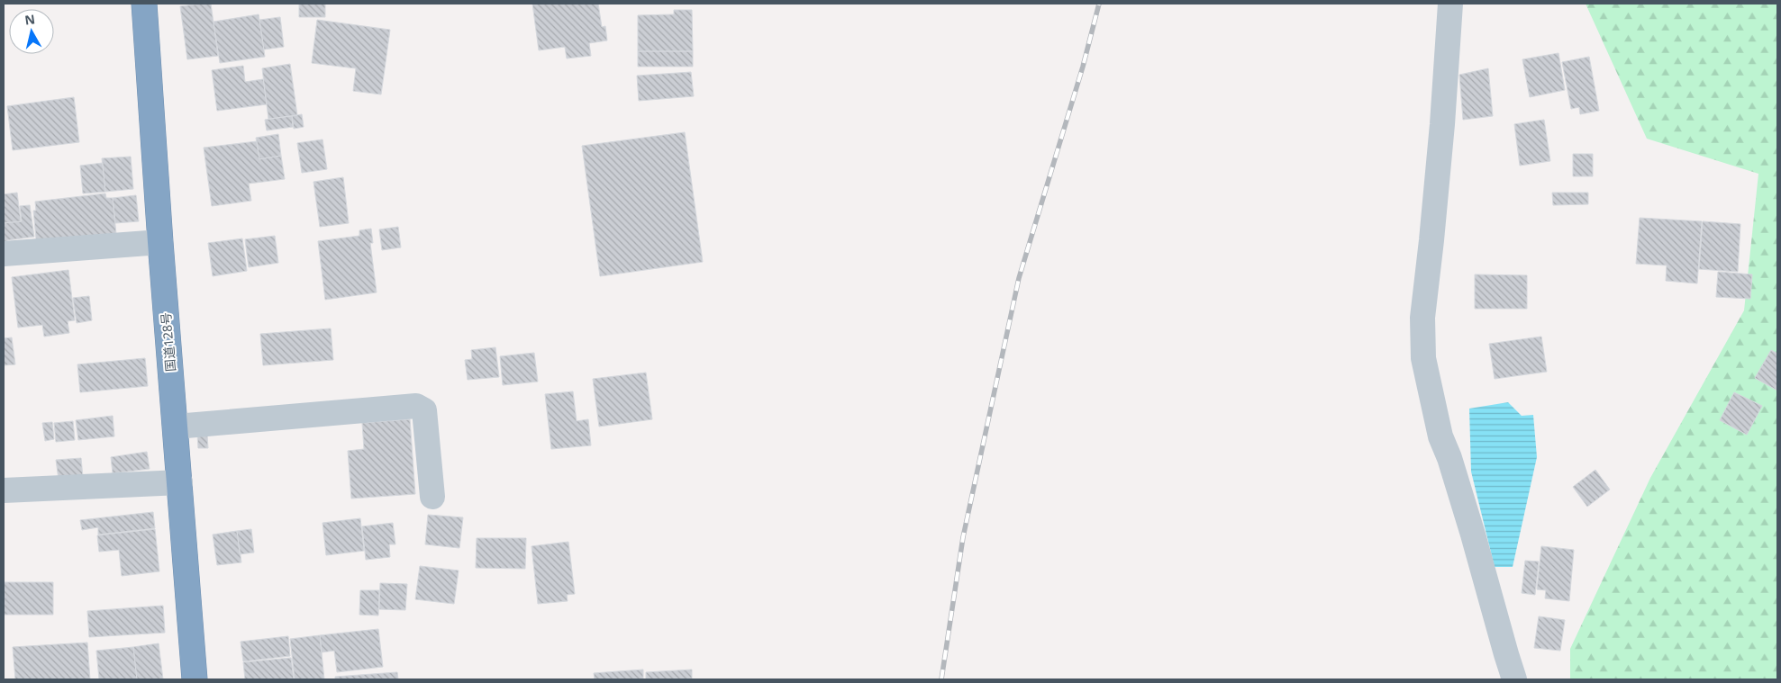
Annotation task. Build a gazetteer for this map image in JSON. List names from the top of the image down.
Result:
{
  "streets": {
    "highway": ["国道128号"]
  },
  "north": "top"
}
